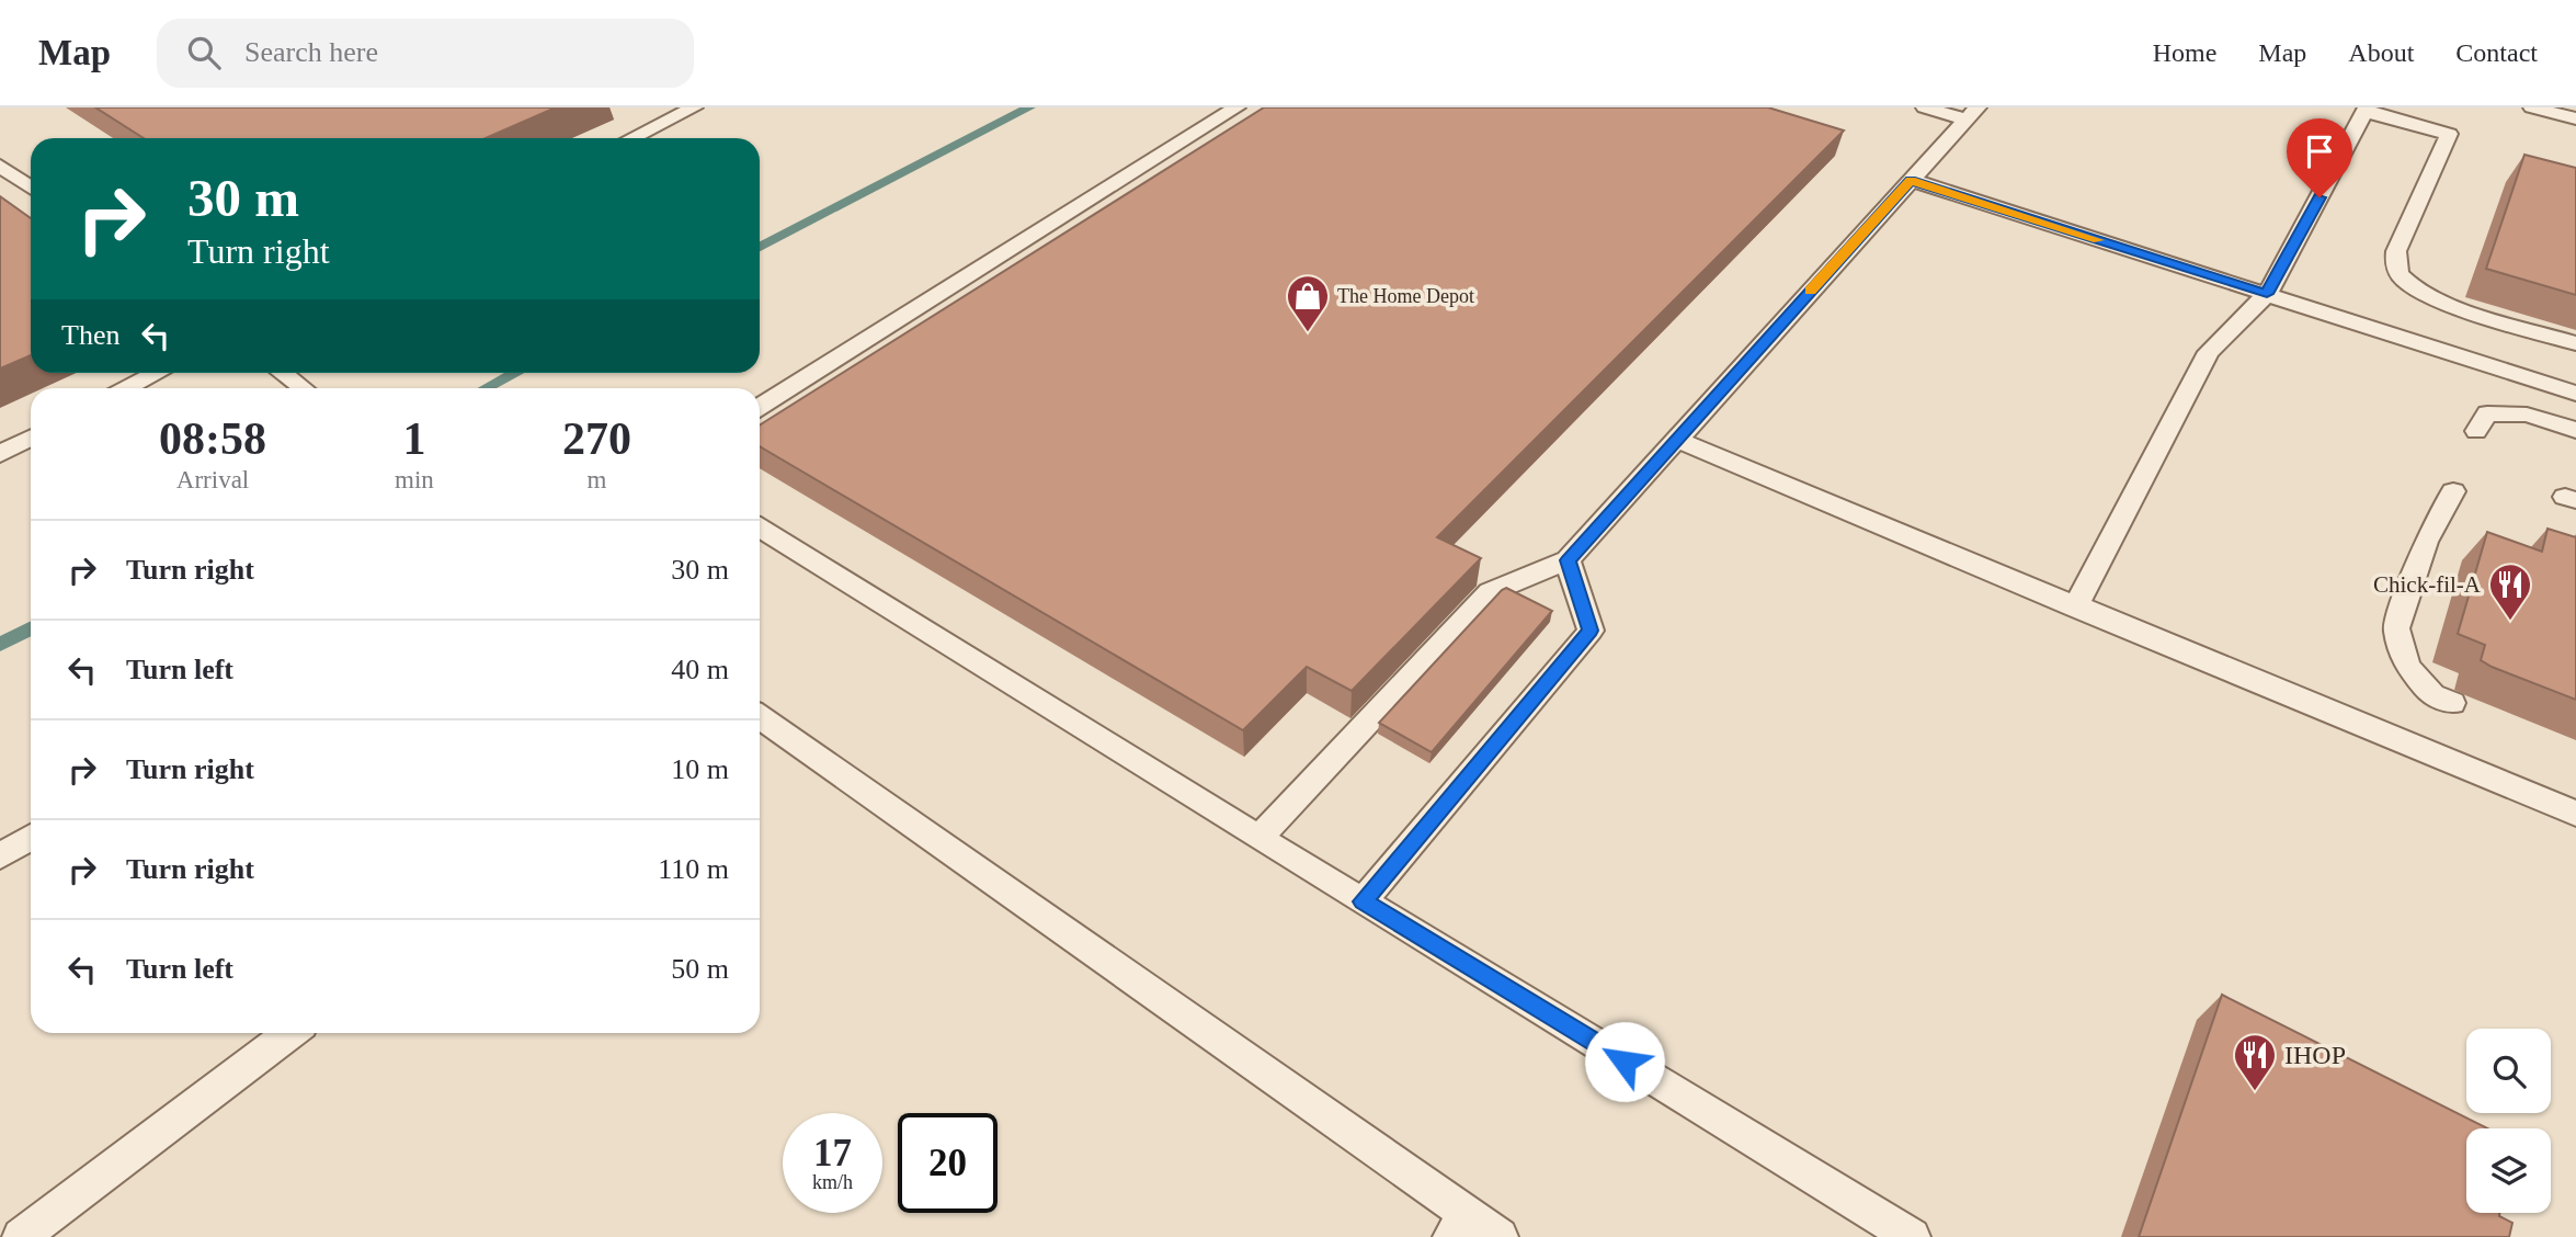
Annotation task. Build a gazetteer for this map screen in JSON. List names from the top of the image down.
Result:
{
  "places": {
    "shop": ["The Home Depot"],
    "restaurant": ["Chick-fil-A", "IHOP"]
  },
  "page": {
    "header": "Map",
    "search": "Search here",
    "nav": [
      "Home",
      "Map",
      "About",
      "Contact"
    ],
    "turn": ["30 m", "Turn right"],
    "then": "Then",
    "eta": [
      "08:58",
      "Arrival",
      "1",
      "min",
      "270",
      "m"
    ],
    "list": [
      {
        "name": "Turn right",
        "value": "30 m"
      },
      {
        "name": "Turn left",
        "value": "40 m"
      },
      {
        "name": "Turn right",
        "value": "10 m"
      },
      {
        "name": "Turn right",
        "value": "110 m"
      },
      {
        "name": "Turn left",
        "value": "50 m"
      }
    ],
    "speed": "17 km/h",
    "limit": "20"
  }
}
